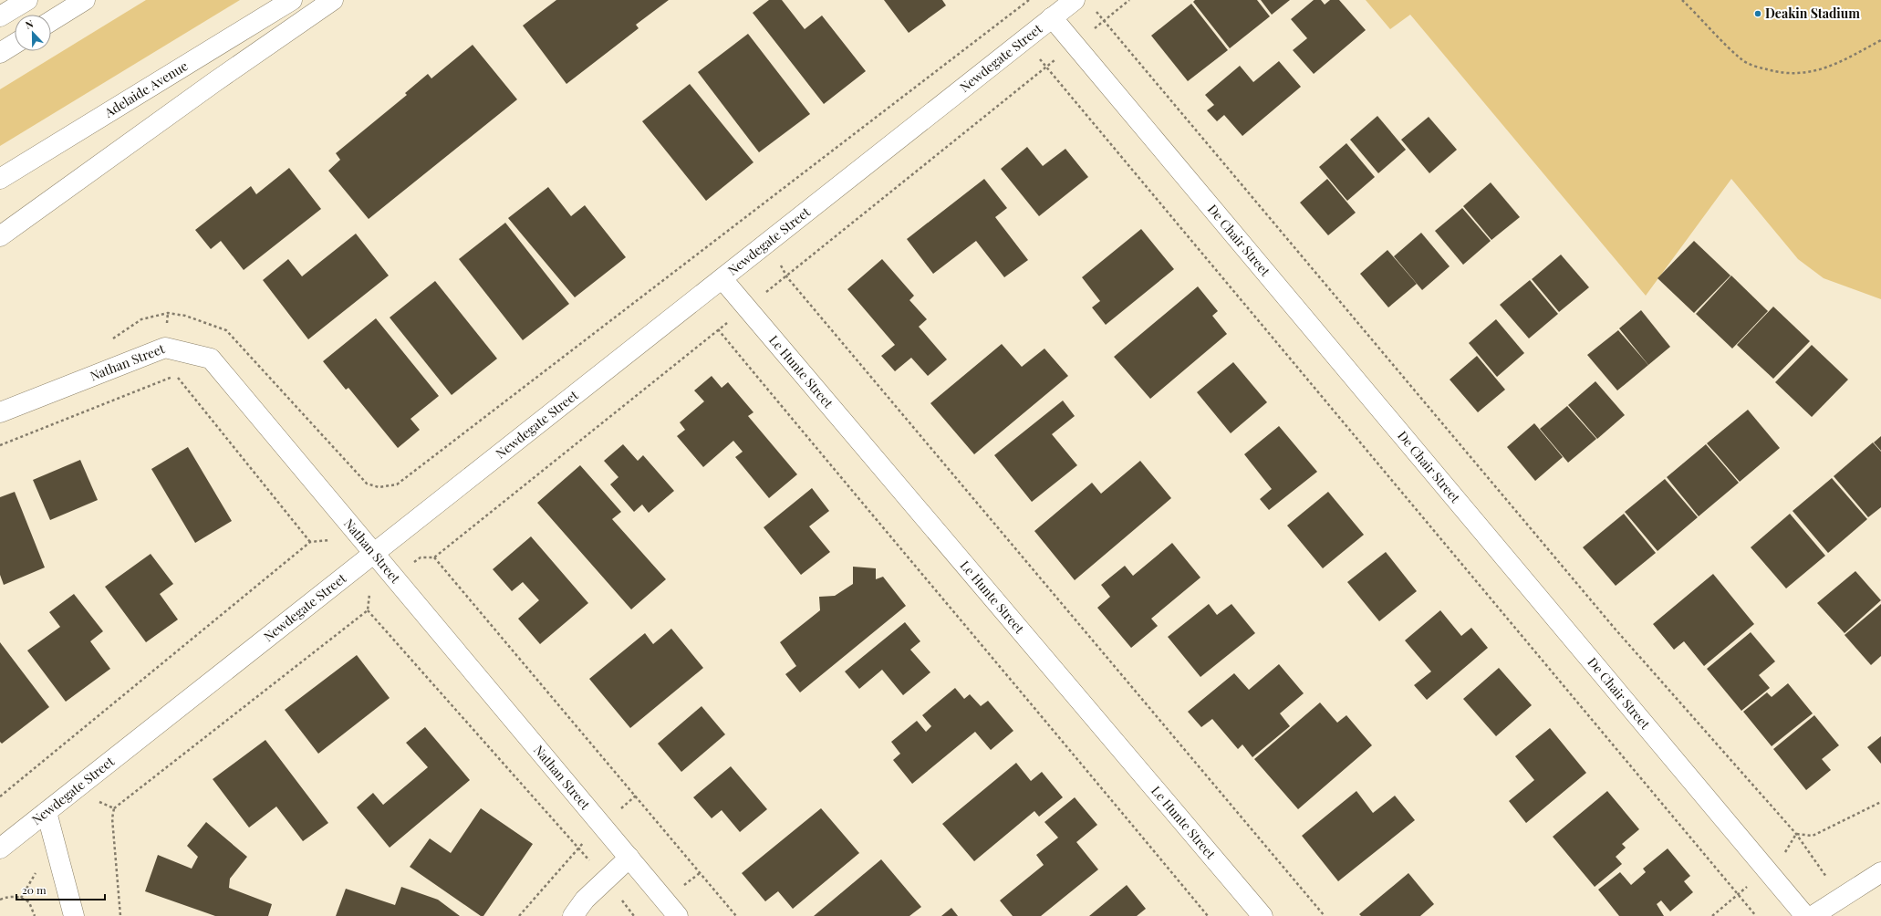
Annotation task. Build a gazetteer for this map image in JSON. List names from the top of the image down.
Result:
{
  "streets": {
    "main road": [
      "Newdegate Street",
      "Adelaide Avenue",
      "De Chair Street",
      "Nathan Street",
      "Le Hunte Street"
    ]
  },
  "crossings": [
    ["Newdegate Street", "De Chair Street"],
    ["Newdegate Street", "Nathan Street"],
    ["Newdegate Street", "Le Hunte Street"]
  ],
  "places": ["Deakin Stadium"],
  "scale_bar": "20 m",
  "north": "top"
}
